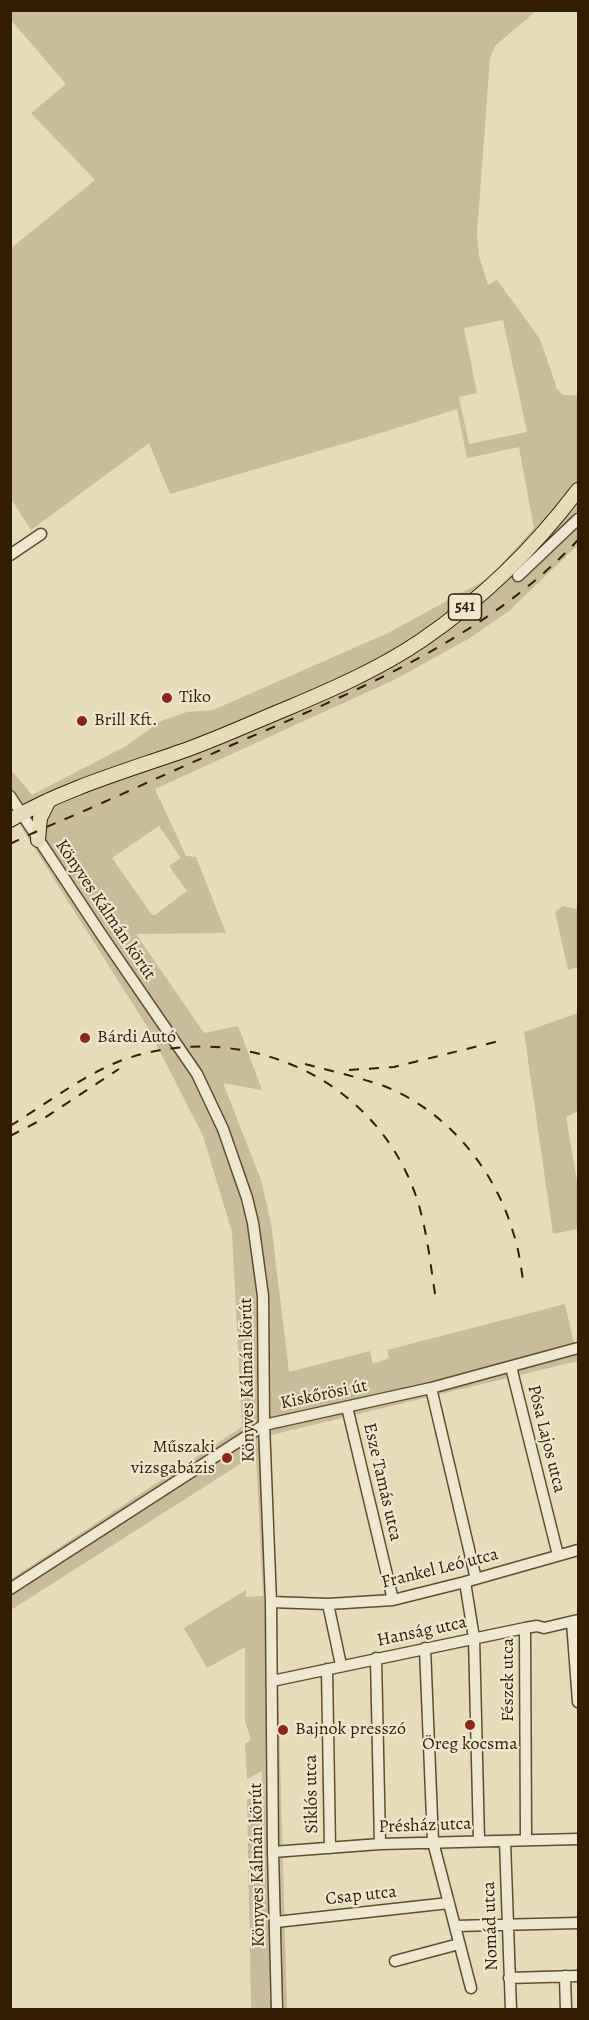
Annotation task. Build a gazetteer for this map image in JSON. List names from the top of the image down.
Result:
{
  "streets": {
    "main road": ["541"],
    "street": [
      "Könyves Kálmán körút",
      "Kiskőrösi út",
      "Pósa Lajos utca",
      "Esze Tamás utca",
      "Frankel Leó utca",
      "Hanság utca",
      "Fészek utca",
      "Siklós utca",
      "Présház utca",
      "Csap utca",
      "Nomád utca"
    ]
  },
  "crossings": [
    ["541", "Könyves Kálmán körút"],
    ["Könyves Kálmán körút", "Kiskőrösi út"],
    ["Könyves Kálmán körút", "Frankel Leó utca"],
    ["Könyves Kálmán körút", "Hanság utca"],
    ["Könyves Kálmán körút", "Présház utca"],
    ["Könyves Kálmán körút", "Csap utca"],
    ["Kiskőrösi út", "Pósa Lajos utca"],
    ["Kiskőrösi út", "Esze Tamás utca"],
    ["Pósa Lajos utca", "Frankel Leó utca"],
    ["Esze Tamás utca", "Frankel Leó utca"],
    ["Hanság utca", "Fészek utca"],
    ["Hanság utca", "Siklós utca"],
    ["Fészek utca", "Présház utca"],
    ["Siklós utca", "Présház utca"],
    ["Présház utca", "Nomád utca"]
  ],
  "places": [
    "Tiko",
    "Brill Kft.",
    "Bárdi Autó",
    "Műszaki vizsgabázis",
    "Öreg kocsma",
    "Bajnok presszó"
  ]
}
